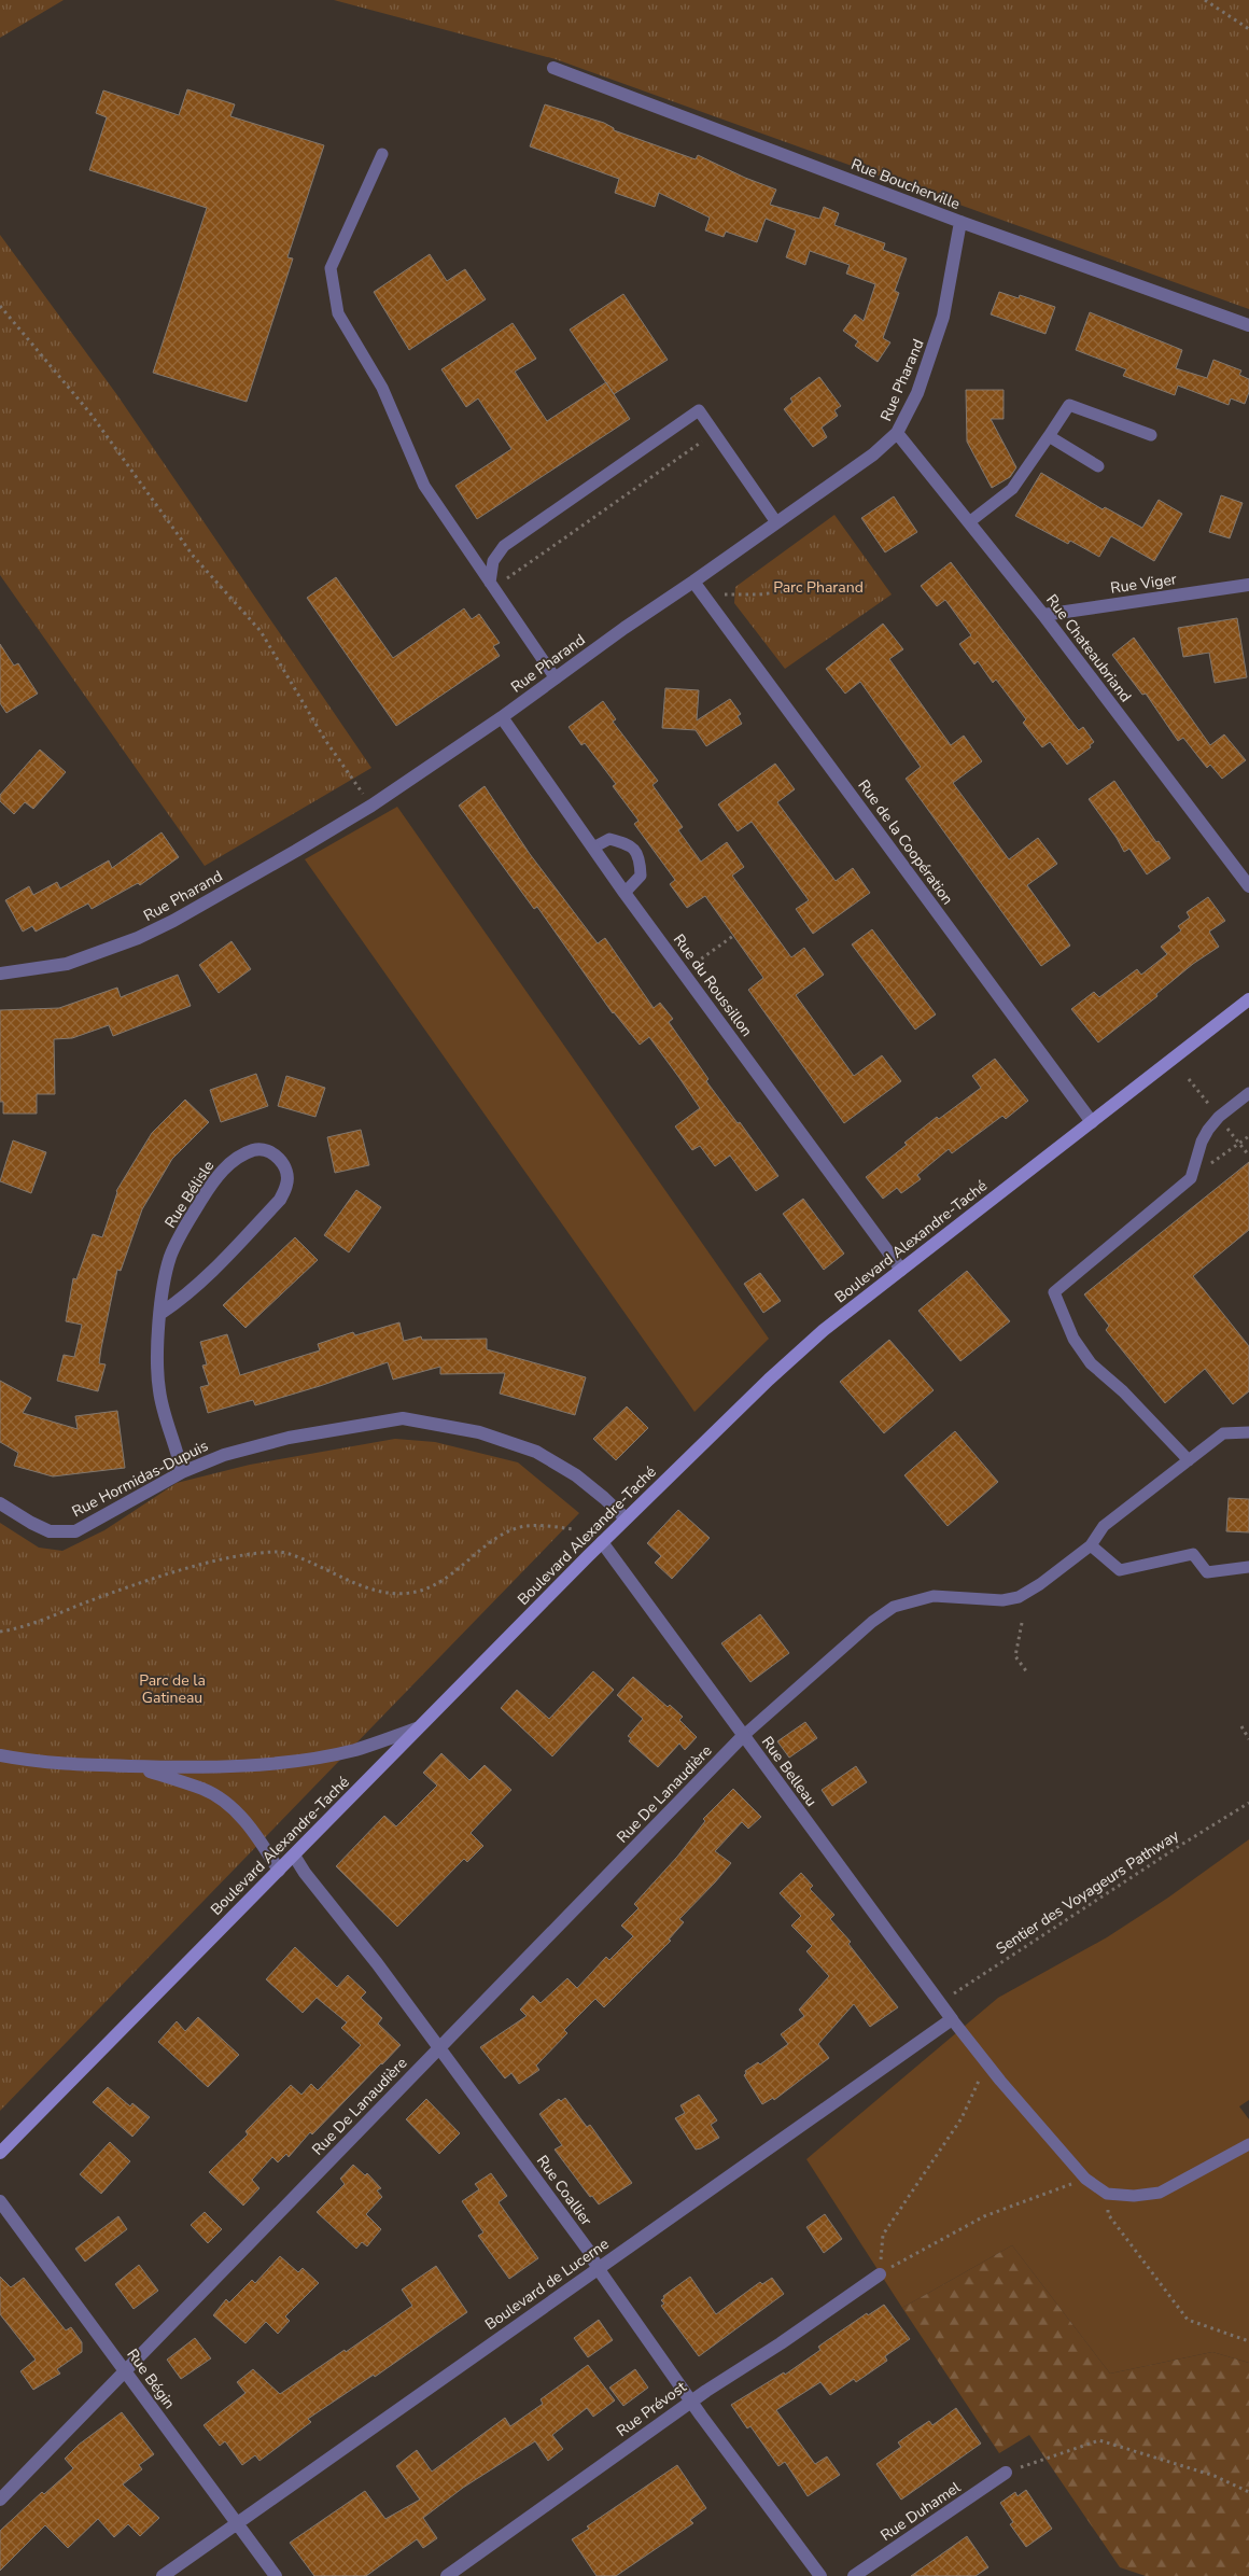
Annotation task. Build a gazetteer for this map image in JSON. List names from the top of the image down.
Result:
{
  "streets": {
    "main road": ["Boulevard Alexandre-Taché"],
    "street": [
      "Rue Boucherville",
      "Rue Pharand",
      "Rue Viger",
      "Rue Chateaubriand",
      "Rue de la Coopération",
      "Rue du Roussillon",
      "Rue Bélisle",
      "Rue Hormidas-Dupuis",
      "Rue Belleau",
      "Rue De Lanaudière",
      "Rue Coallier",
      "Boulevard de Lucerne",
      "Rue Bégin",
      "Rue Prévost",
      "Rue Duhamel"
    ],
    "path": ["Sentier des Voyageurs Pathway"]
  },
  "crossings": [
    ["Rue Boucherville", "Rue Pharand"],
    ["Rue Pharand", "Rue Chateaubriand"],
    ["Rue Pharand", "Rue de la Coopération"],
    ["Rue Pharand", "Rue du Roussillon"],
    ["Rue Viger", "Rue Chateaubriand"],
    ["Rue de la Coopération", "Boulevard Alexandre-Taché"],
    ["Rue du Roussillon", "Boulevard Alexandre-Taché"],
    ["Rue Bélisle", "Rue Hormidas-Dupuis"],
    ["Boulevard Alexandre-Taché", "Rue Hormidas-Dupuis"],
    ["Boulevard Alexandre-Taché", "Rue Belleau"],
    ["Boulevard Alexandre-Taché", "Rue Coallier"],
    ["Rue Belleau", "Rue De Lanaudière"],
    ["Rue Belleau", "Sentier des Voyageurs Pathway"],
    ["Rue Belleau", "Boulevard de Lucerne"],
    ["Rue De Lanaudière", "Rue Coallier"],
    ["Rue De Lanaudière", "Rue Bégin"],
    ["Rue Coallier", "Boulevard de Lucerne"],
    ["Rue Coallier", "Rue Prévost"],
    ["Boulevard de Lucerne", "Rue Bégin"]
  ],
  "parks": ["Parc Pharand", "Parc de la Gatineau"]
}
